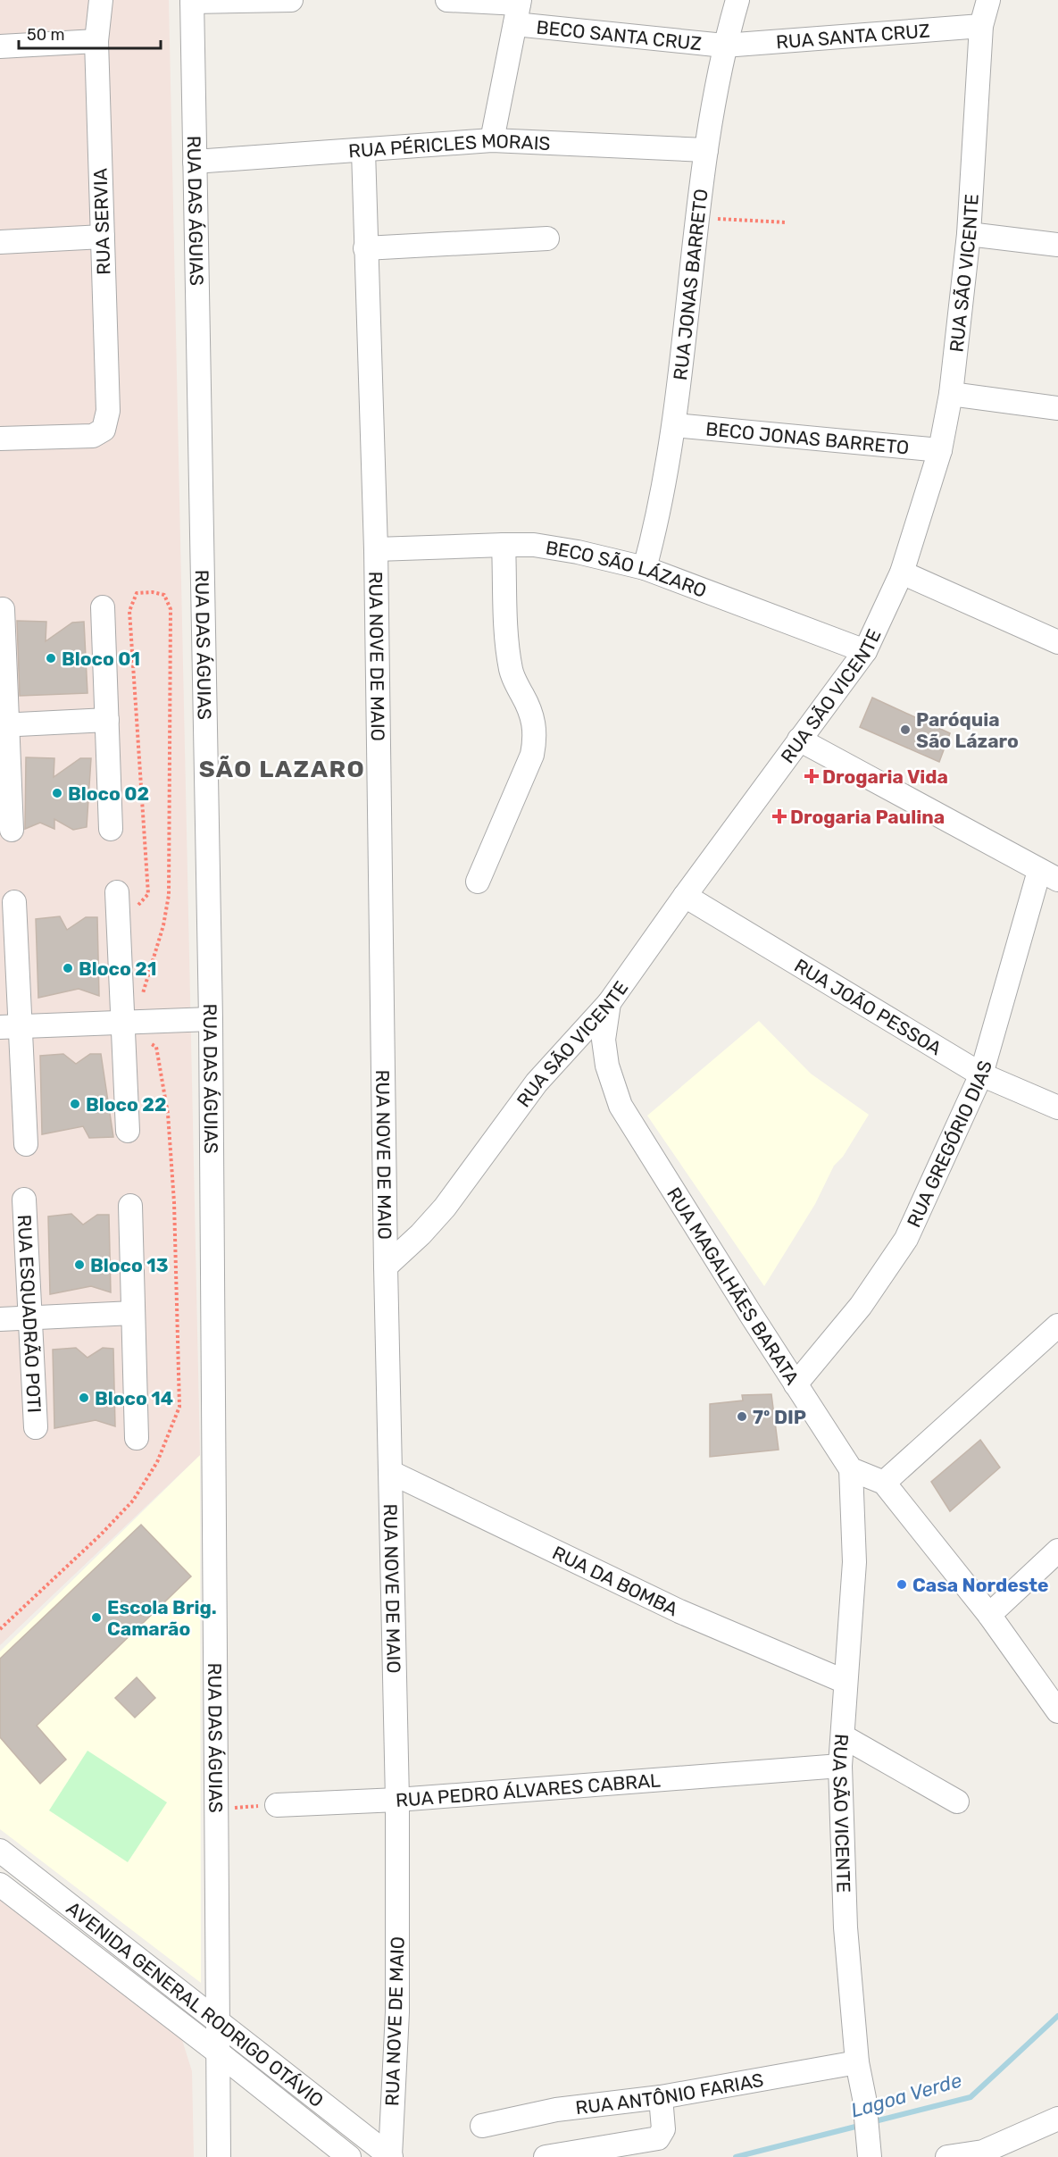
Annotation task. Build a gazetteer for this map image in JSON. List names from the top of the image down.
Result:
{
  "streets": {
    "street": [
      "BECO SANTA CRUZ",
      "RUA SANTA CRUZ",
      "RUA PÉRICLES MORAIS",
      "RUA DAS ÁGUIAS",
      "RUA SERVIA",
      "RUA SÃO VICENTE",
      "RUA JONAS BARRETO",
      "BECO JONAS BARRETO",
      "BECO SÃO LÁZARO",
      "RUA NOVE DE MAIO",
      "RUA JOÃO PESSOA",
      "RUA GREGÓRIO DIAS",
      "RUA MAGALHÃES BARATA",
      "RUA ESQUADRÃO POTI",
      "RUA DA BOMBA",
      "RUA PEDRO ÁLVARES CABRAL",
      "AVENIDA GENERAL RODRIGO OTÁVIO",
      "RUA ANTÔNIO FARIAS"
    ]
  },
  "crossings": [
    ["BECO SANTA CRUZ", "RUA SANTA CRUZ"],
    ["BECO SANTA CRUZ", "RUA JONAS BARRETO"],
    ["RUA SANTA CRUZ", "RUA SÃO VICENTE"],
    ["RUA SANTA CRUZ", "RUA JONAS BARRETO"],
    ["RUA PÉRICLES MORAIS", "RUA DAS ÁGUIAS"],
    ["RUA PÉRICLES MORAIS", "RUA JONAS BARRETO"],
    ["RUA PÉRICLES MORAIS", "RUA NOVE DE MAIO"],
    ["RUA DAS ÁGUIAS", "AVENIDA GENERAL RODRIGO OTÁVIO"],
    ["RUA SÃO VICENTE", "BECO JONAS BARRETO"],
    ["RUA SÃO VICENTE", "BECO SÃO LÁZARO"],
    ["RUA SÃO VICENTE", "RUA NOVE DE MAIO"],
    ["RUA SÃO VICENTE", "RUA JOÃO PESSOA"],
    ["RUA SÃO VICENTE", "RUA MAGALHÃES BARATA"],
    ["RUA SÃO VICENTE", "RUA DA BOMBA"],
    ["RUA SÃO VICENTE", "RUA PEDRO ÁLVARES CABRAL"],
    ["RUA SÃO VICENTE", "RUA ANTÔNIO FARIAS"],
    ["RUA JONAS BARRETO", "BECO JONAS BARRETO"],
    ["RUA JONAS BARRETO", "BECO SÃO LÁZARO"],
    ["BECO SÃO LÁZARO", "RUA NOVE DE MAIO"],
    ["RUA NOVE DE MAIO", "RUA DA BOMBA"],
    ["RUA NOVE DE MAIO", "RUA PEDRO ÁLVARES CABRAL"],
    ["RUA NOVE DE MAIO", "AVENIDA GENERAL RODRIGO OTÁVIO"],
    ["RUA JOÃO PESSOA", "RUA GREGÓRIO DIAS"],
    ["RUA GREGÓRIO DIAS", "RUA MAGALHÃES BARATA"]
  ],
  "districts": ["SÃO LAZARO"],
  "water": ["Lagoa Verde"],
  "places": {
    "other": [
      "Bloco 01",
      "Paróquia São Lázaro",
      "Bloco 02",
      "Bloco 21",
      "Bloco 22",
      "Bloco 13",
      "Bloco 14",
      "7º DIP",
      "Casa Nordeste",
      "Escola Brig. Camarão"
    ],
    "health": ["Drogaria Vida", "Drogaria Paulina"]
  },
  "scale_bar": "50 m"
}
